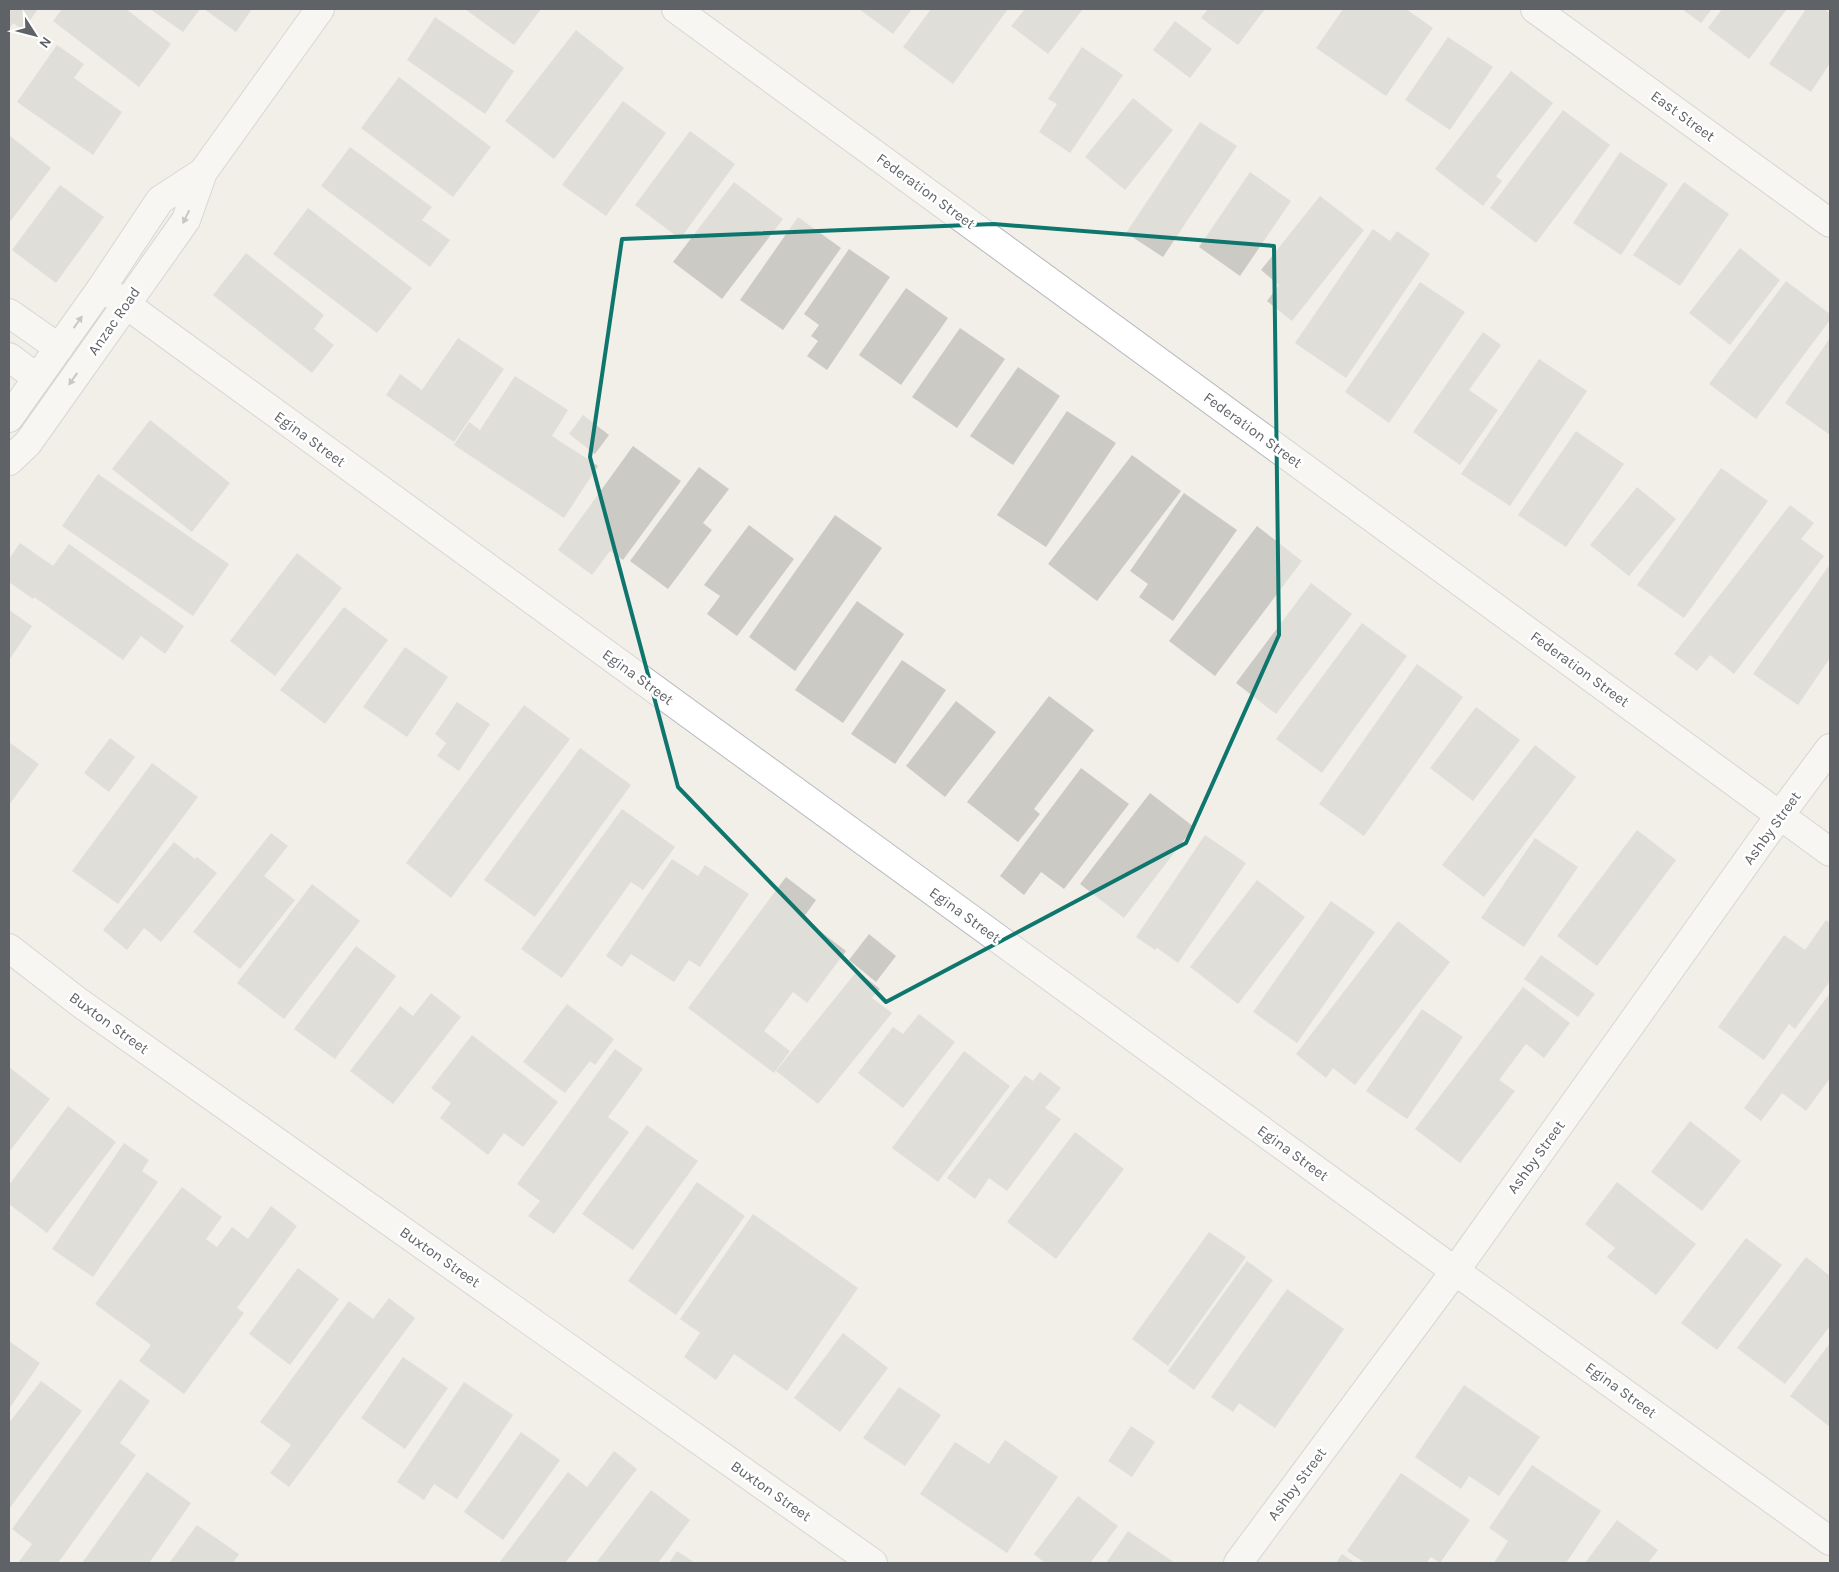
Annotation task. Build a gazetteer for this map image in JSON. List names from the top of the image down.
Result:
{
  "streets": {
    "street": [
      "East Street",
      "Federation Street",
      "Anzac Road",
      "Egina Street",
      "Ashby Street",
      "Buxton Street"
    ]
  },
  "crossings": [
    ["Federation Street", "Ashby Street"],
    ["Anzac Road", "Egina Street"],
    ["Egina Street", "Ashby Street"]
  ],
  "north": "bottom right"
}
